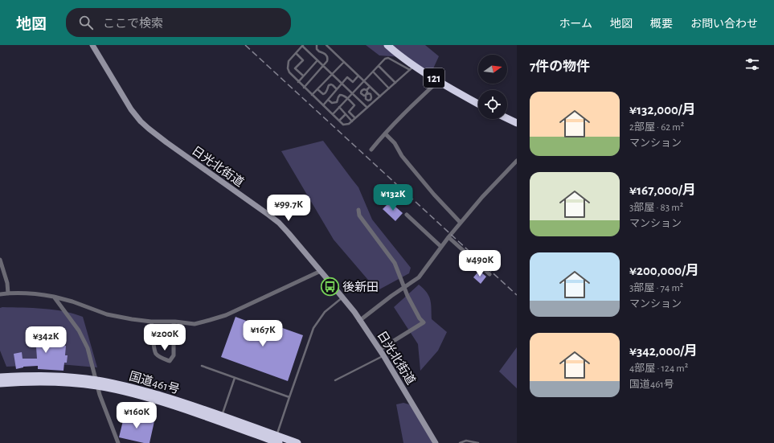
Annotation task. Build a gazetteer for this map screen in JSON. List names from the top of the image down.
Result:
{
  "streets": {
    "highway": ["121", "国道461号"],
    "street": ["日光北街道"]
  },
  "places": {
    "bus stop": ["後新田"]
  },
  "north": "right",
  "page": {
    "header": "地図",
    "search": "ここで検索",
    "nav": [
      "ホーム",
      "地図",
      "概要",
      "お問い合わせ"
    ],
    "heading": "7件の物件",
    "list": [
      {
        "name": "¥132,000/月",
        "note": "2部屋 · 62 m² · マンション"
      },
      {
        "name": "¥167,000/月",
        "note": "3部屋 · 83 m² · マンション"
      },
      {
        "name": "¥200,000/月",
        "note": "3部屋 · 74 m² · マンション"
      },
      {
        "name": "¥342,000/月",
        "note": "4部屋 · 124 m² · 国道461号"
      }
    ],
    "price": [
      "¥132K",
      "¥99.7K",
      "¥490K",
      "¥167K",
      "¥200K",
      "¥342K",
      "¥160K"
    ]
  }
}
